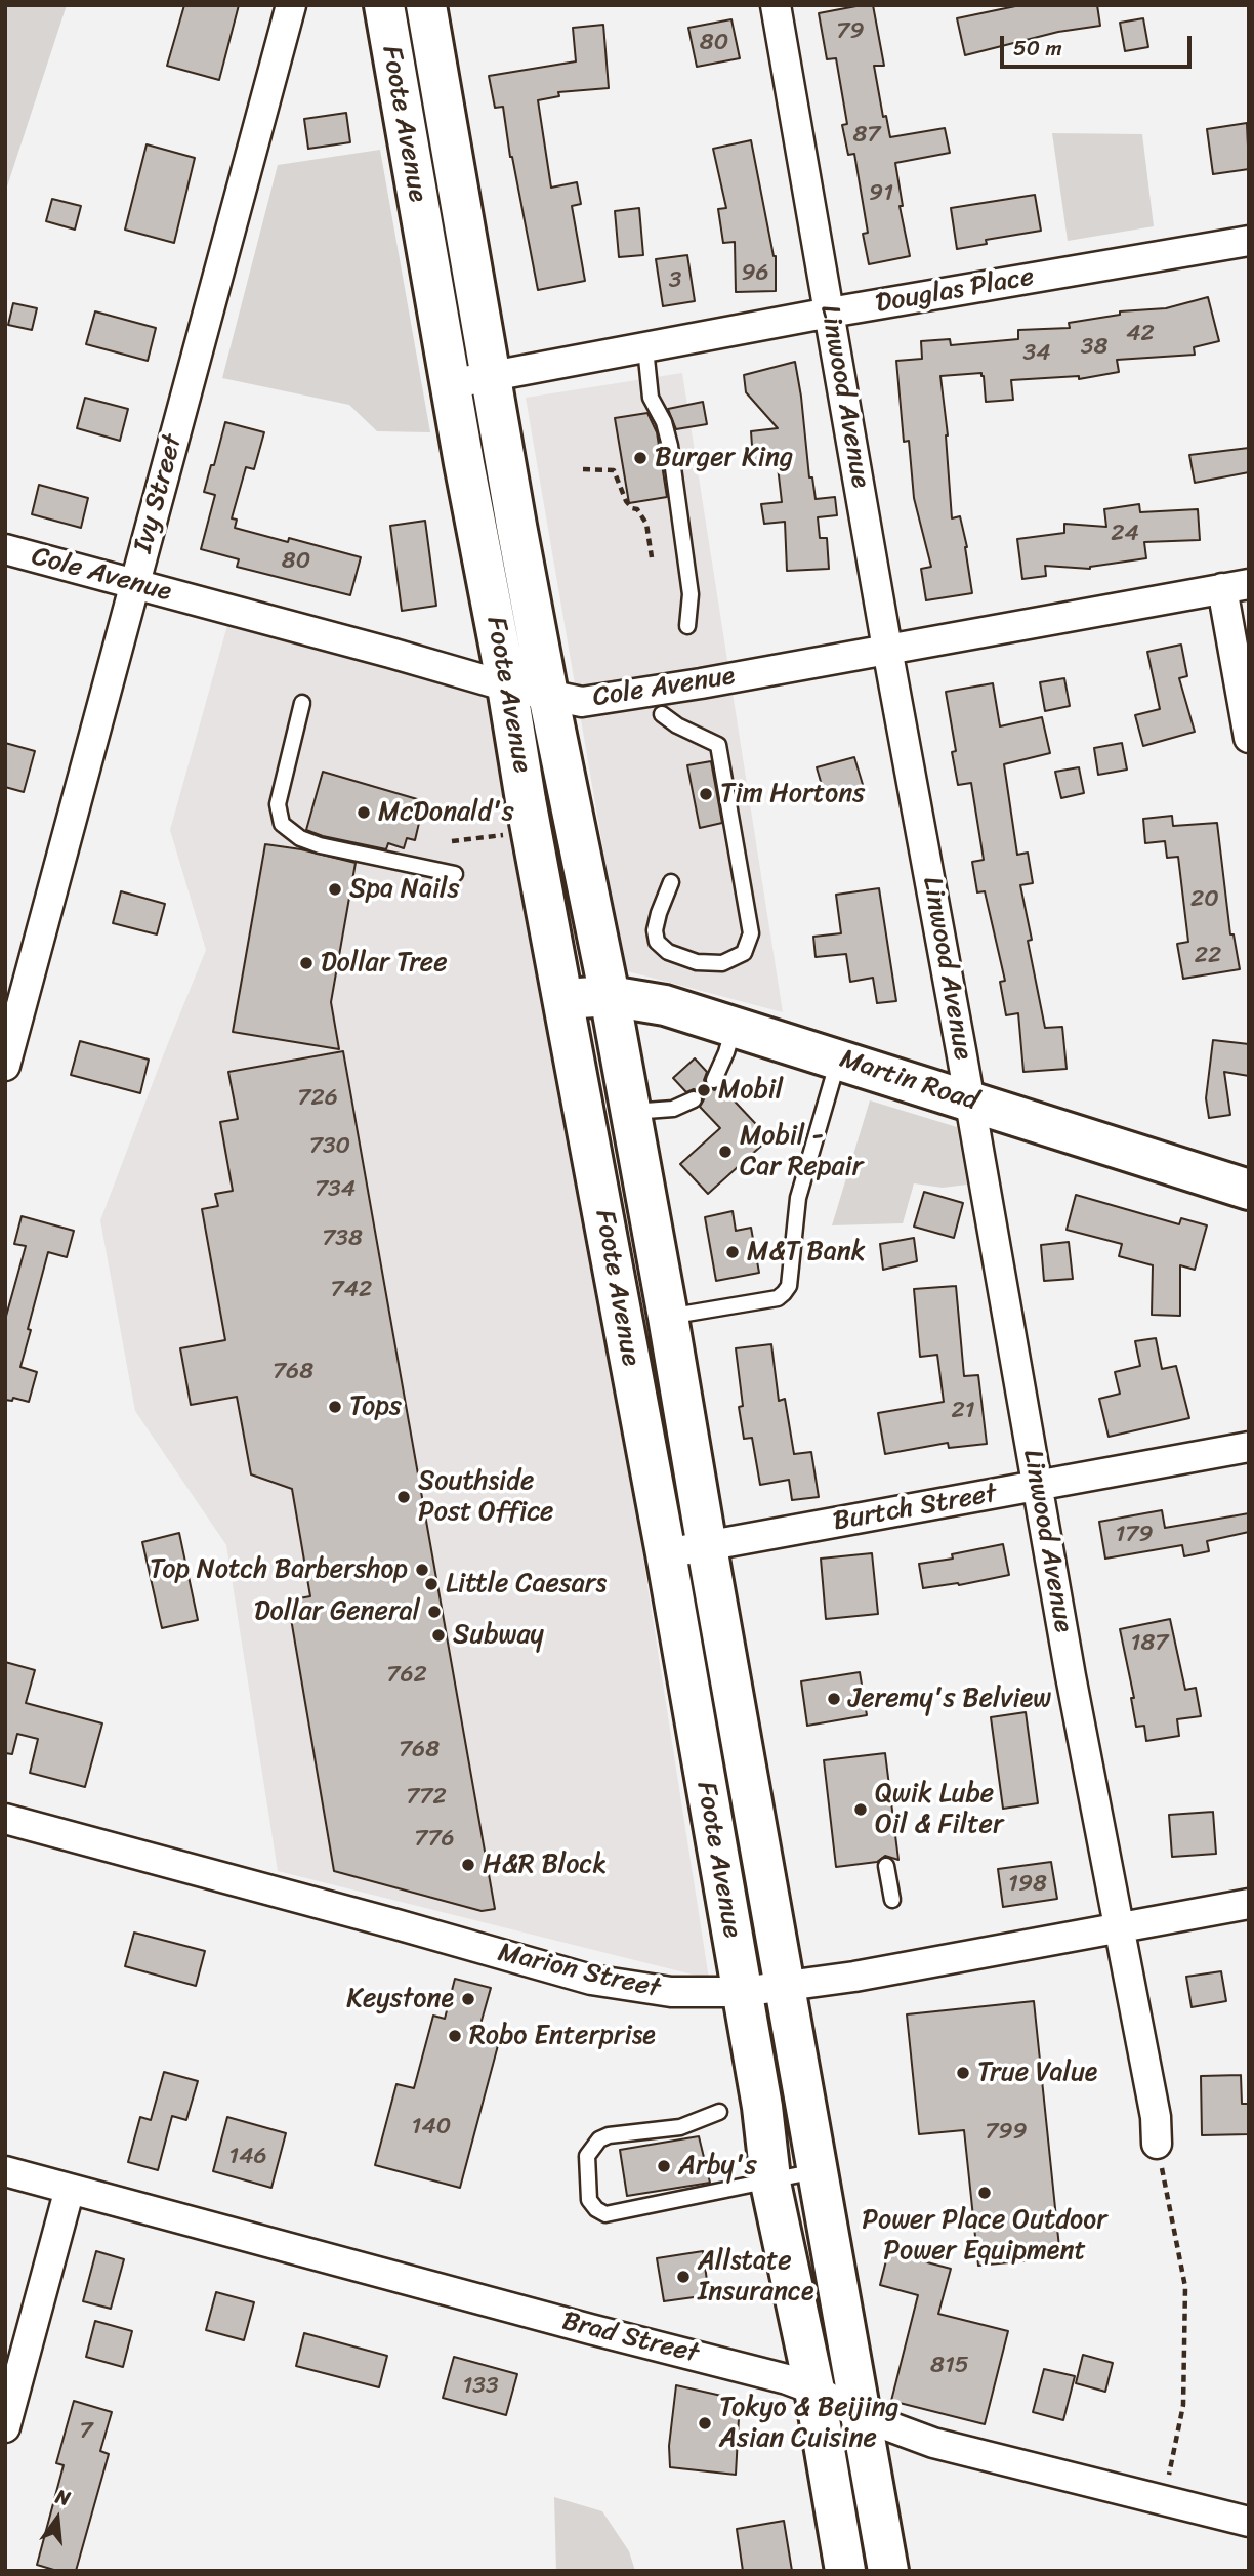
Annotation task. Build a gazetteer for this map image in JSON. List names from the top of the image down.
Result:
{
  "streets": {
    "main road": ["Foote Avenue", "Martin Road"],
    "street": [
      "Douglas Place",
      "Linwood Avenue",
      "Ivy Street",
      "Cole Avenue",
      "Burtch Street",
      "Marion Street",
      "Brad Street"
    ]
  },
  "crossings": [
    ["Foote Avenue", "Douglas Place"],
    ["Foote Avenue", "Cole Avenue"],
    ["Foote Avenue", "Martin Road"],
    ["Foote Avenue", "Burtch Street"],
    ["Foote Avenue", "Marion Street"],
    ["Foote Avenue", "Brad Street"],
    ["Douglas Place", "Linwood Avenue"],
    ["Linwood Avenue", "Cole Avenue"],
    ["Linwood Avenue", "Martin Road"],
    ["Linwood Avenue", "Burtch Street"],
    ["Linwood Avenue", "Marion Street"],
    ["Ivy Street", "Cole Avenue"]
  ],
  "places": [
    "Burger King",
    "Tim Hortons",
    "McDonald's",
    "Spa Nails",
    "Dollar Tree",
    "Mobil",
    "Mobil - Car Repair",
    "M&T Bank",
    "Tops",
    "Southside Post Office",
    "Top Notch Barbershop",
    "Little Caesars",
    "Dollar General",
    "Subway",
    "Jeremy's Belview",
    "Qwik Lube Oil & Filter",
    "H&R Block",
    "Keystone",
    "Robo Enterprise",
    "True Value",
    "Arby's",
    "Power Place Outdoor Power Equipment",
    "Allstate Insurance",
    "Tokyo & Beijing Asian Cuisine"
  ],
  "house_numbers": [
    "79",
    "80",
    "87",
    "91",
    "96",
    "3",
    "42",
    "38",
    "34",
    "24",
    "80",
    "20",
    "22",
    "726",
    "730",
    "734",
    "738",
    "742",
    "768",
    "21",
    "179",
    "187",
    "762",
    "768",
    "772",
    "776",
    "198",
    "140",
    "799",
    "146",
    "815",
    "133",
    "7"
  ],
  "scale_bar": "50 m",
  "north": "top"
}
